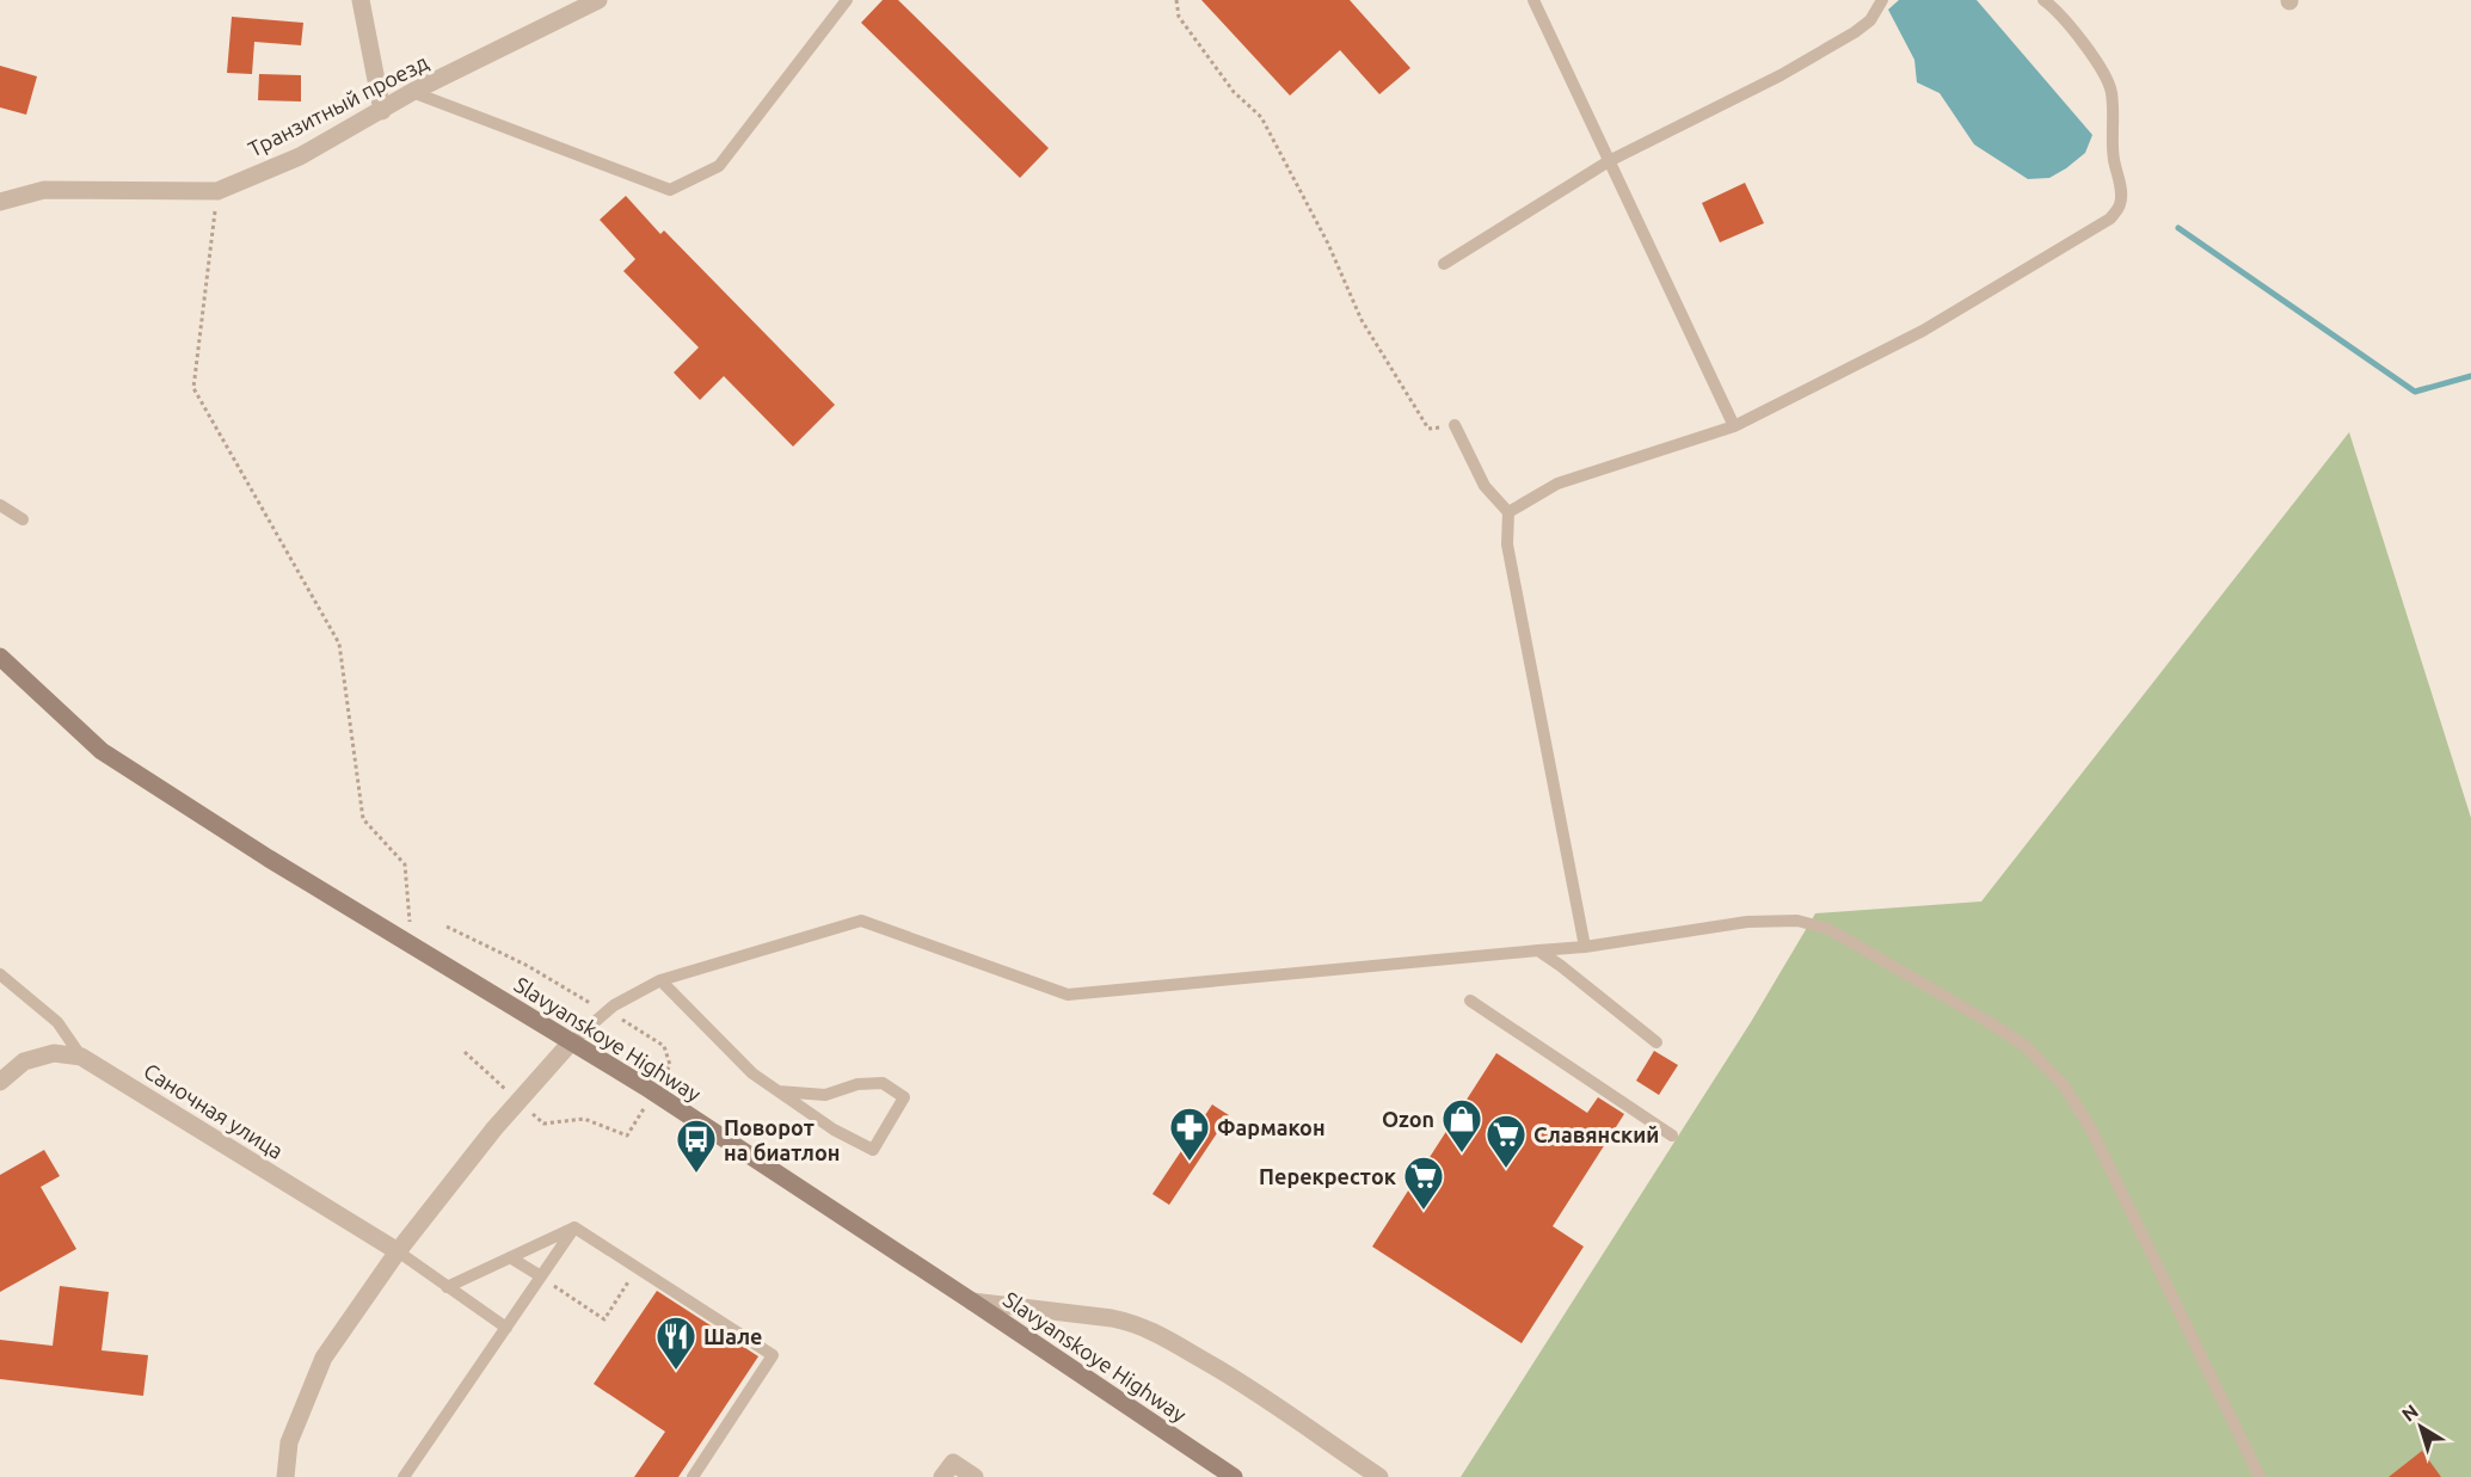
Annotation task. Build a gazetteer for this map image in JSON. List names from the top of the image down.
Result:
{
  "streets": {
    "main road": ["Slavyanskoye Highway"],
    "street": ["Транзитный проезд", "Саночная улица"]
  },
  "places": {
    "shop": ["Ozon"],
    "pharmacy": ["Фармакон"],
    "supermarket": ["Славянский", "Перекресток"],
    "bus stop": ["Поворот на биатлон"],
    "restaurant": ["Шале"]
  },
  "north": "top left"
}
